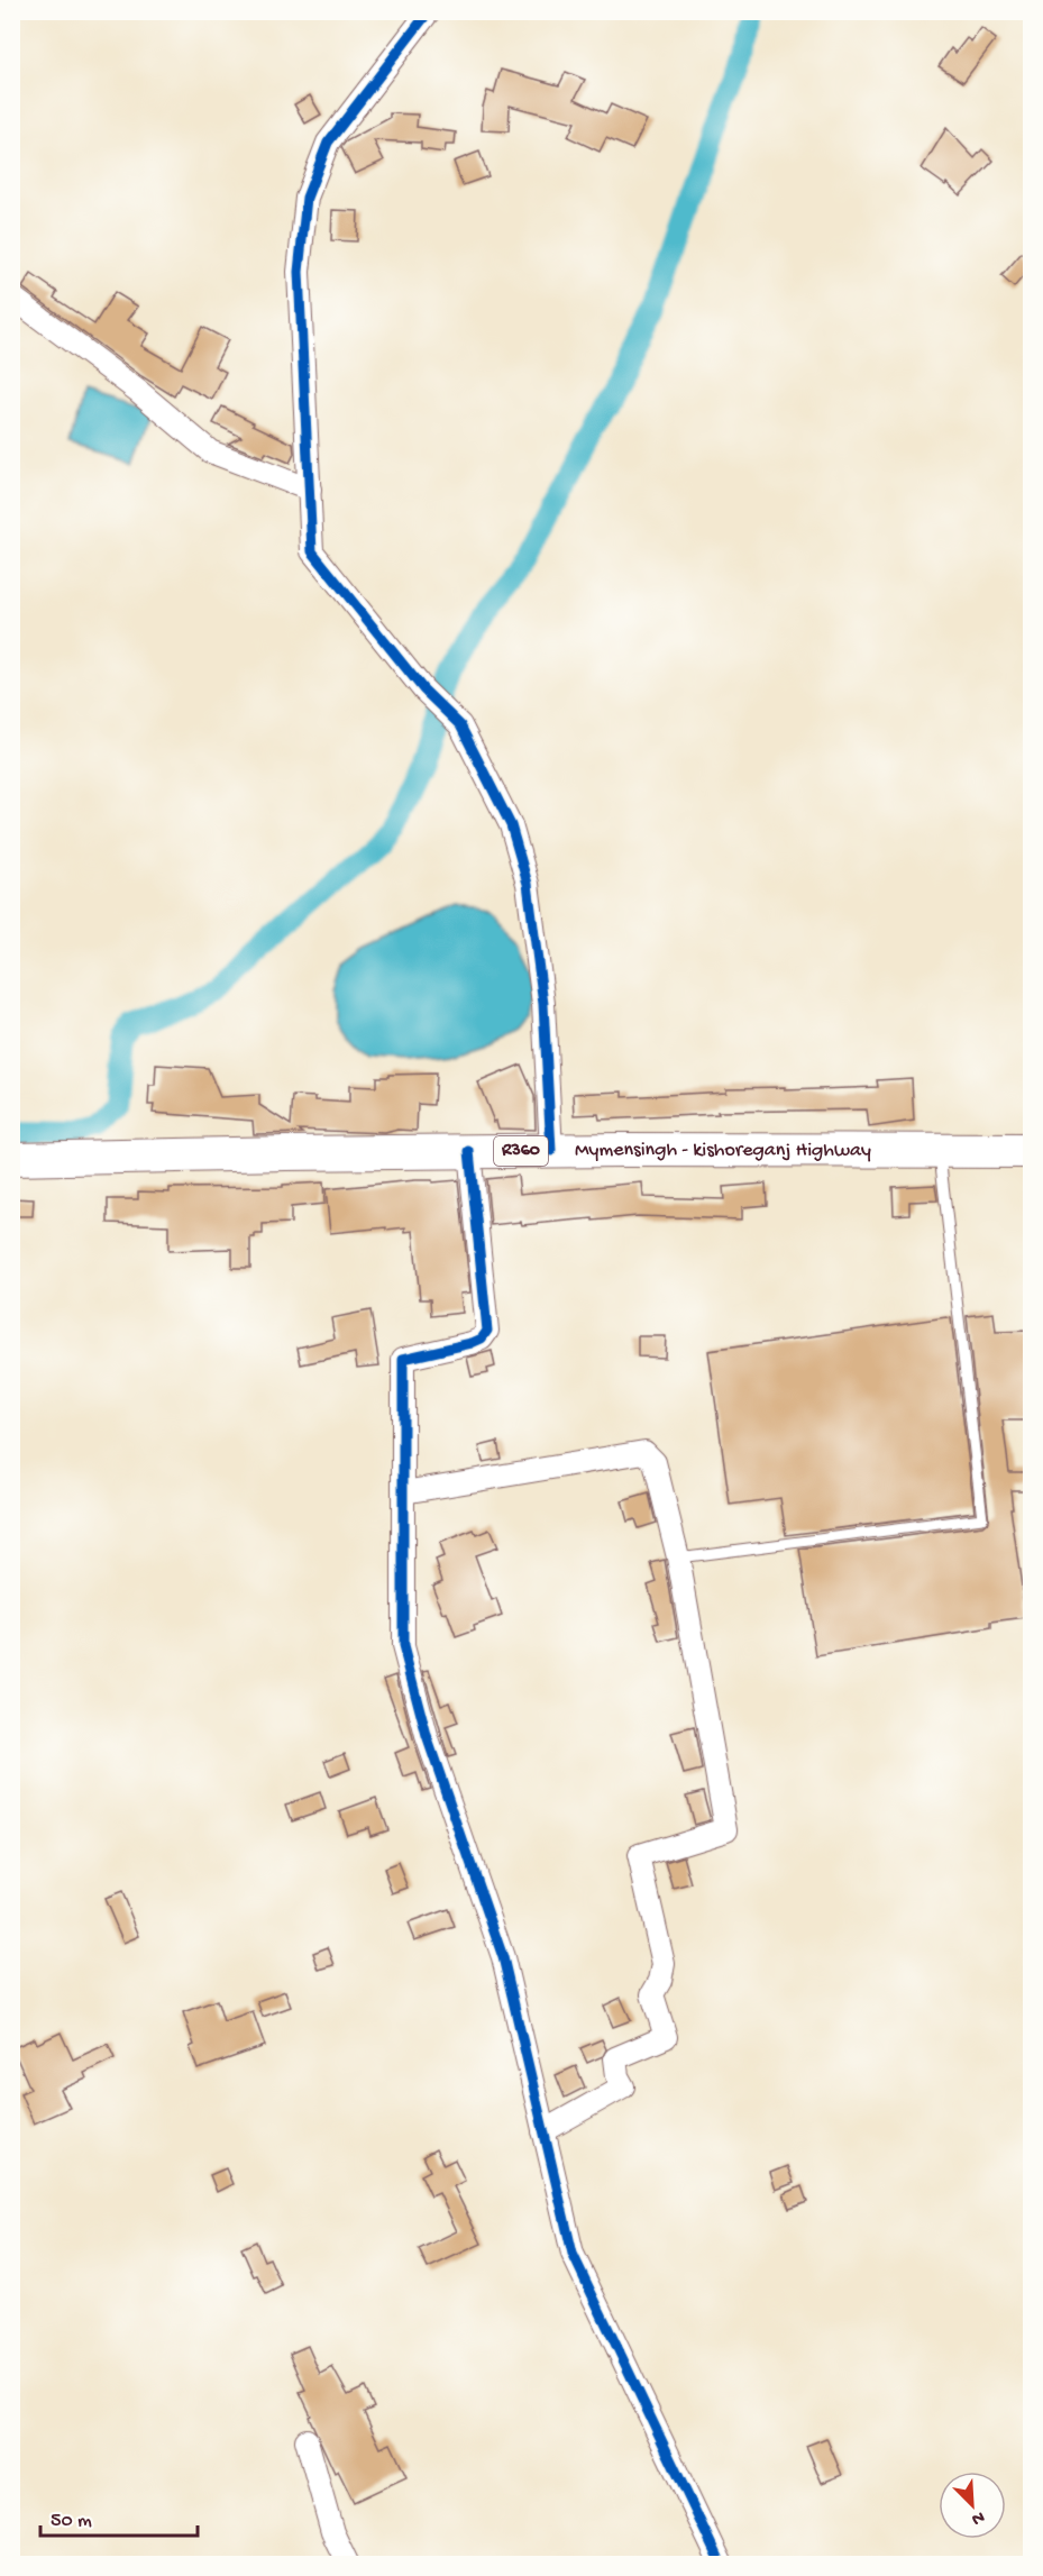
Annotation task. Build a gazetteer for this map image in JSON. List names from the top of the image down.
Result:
{
  "streets": {
    "main road": ["Mymensingh - kishoreganj Highway", "R360"]
  },
  "scale_bar": "50 m",
  "north": "bottom right"
}
